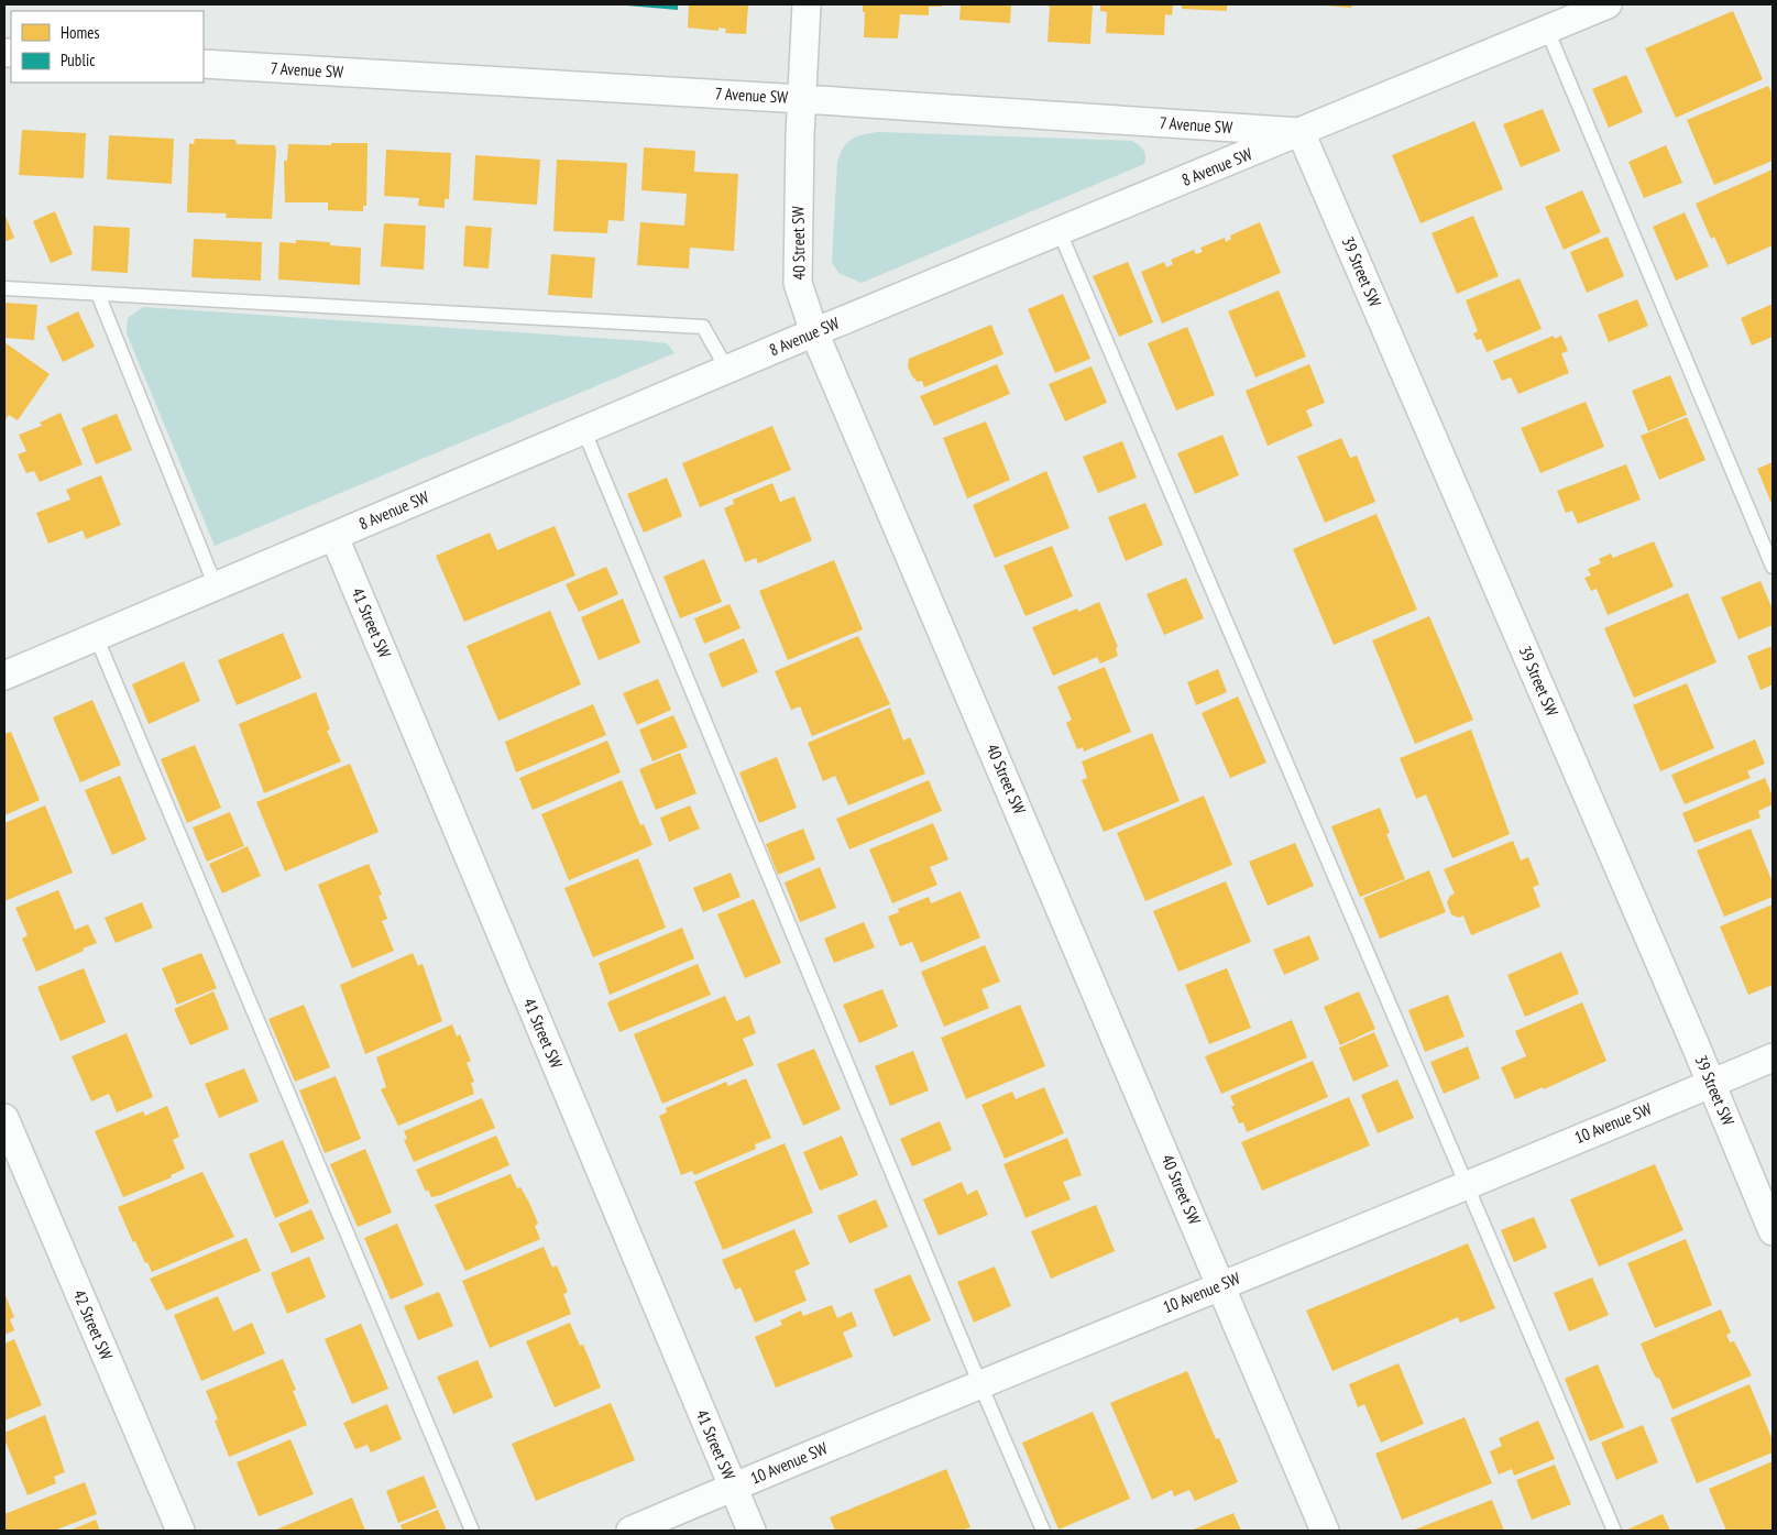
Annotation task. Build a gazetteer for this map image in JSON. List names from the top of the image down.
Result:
{
  "streets": {
    "street": [
      "7 Avenue SW",
      "8 Avenue SW",
      "40 Street SW",
      "39 Street SW",
      "41 Street SW",
      "10 Avenue SW",
      "42 Street SW"
    ]
  },
  "crossings": [
    ["7 Avenue SW", "8 Avenue SW"],
    ["7 Avenue SW", "40 Street SW"],
    ["7 Avenue SW", "39 Street SW"],
    ["8 Avenue SW", "40 Street SW"],
    ["8 Avenue SW", "39 Street SW"],
    ["8 Avenue SW", "41 Street SW"],
    ["40 Street SW", "10 Avenue SW"],
    ["39 Street SW", "10 Avenue SW"],
    ["41 Street SW", "10 Avenue SW"]
  ],
  "legend": ["Homes", "Public"]
}
